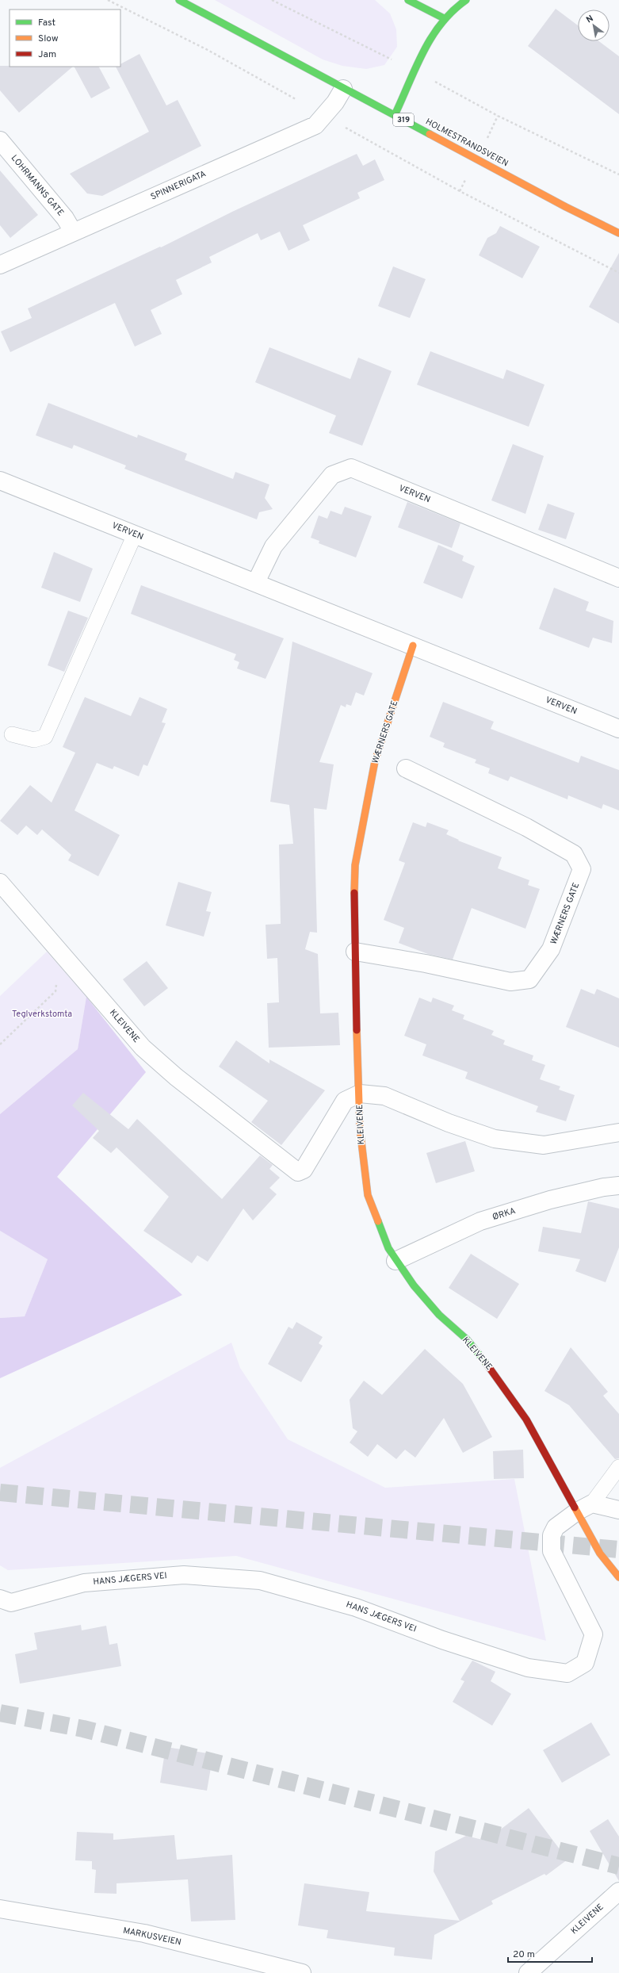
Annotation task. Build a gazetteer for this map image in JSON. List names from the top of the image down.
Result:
{
  "streets": {
    "street": [
      "319",
      "HOLMESTRANDSVEIEN",
      "LOHRMANNS GATE",
      "SPINNERIGATA",
      "VERVEN",
      "WÆRNERS GATE",
      "KLEIVENE",
      "ØRKA",
      "HANS JÆGERS VEI",
      "MARKUSVEIEN"
    ]
  },
  "crossings": [
    ["HOLMESTRANDSVEIEN", "SPINNERIGATA"],
    ["LOHRMANNS GATE", "SPINNERIGATA"],
    ["VERVEN", "WÆRNERS GATE"],
    ["WÆRNERS GATE", "KLEIVENE"],
    ["KLEIVENE", "ØRKA"],
    ["KLEIVENE", "HANS JÆGERS VEI"]
  ],
  "parks": ["Teglverkstomta"],
  "legend": ["Fast", "Slow", "Jam"],
  "scale_bar": "20 m",
  "north": "top left"
}
